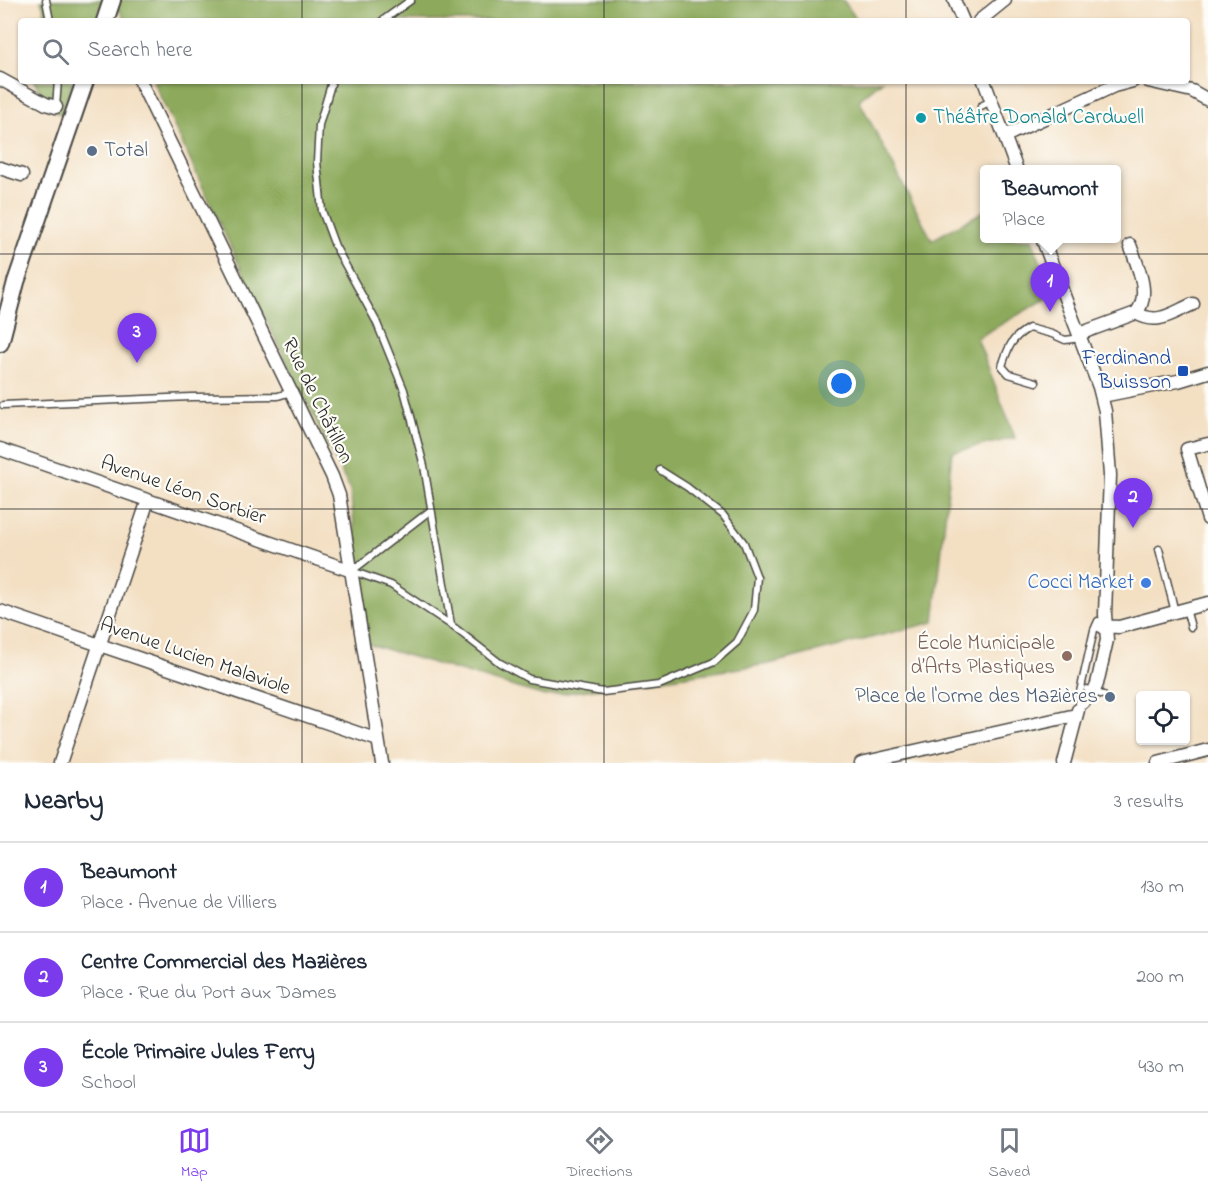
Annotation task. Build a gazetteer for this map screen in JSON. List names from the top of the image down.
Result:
{
  "streets": {
    "street": ["Rue de Châtillon", "Avenue Léon Sorbier", "Avenue Lucien Malaviole"]
  },
  "crossings": [
    ["Rue de Châtillon", "Avenue Léon Sorbier"],
    ["Rue de Châtillon", "Avenue Lucien Malaviole"]
  ],
  "places": {
    "other": [
      "Théâtre Donald Cardwell",
      "Total",
      "Cocci Market",
      "École Municipale d’Arts Plastiques",
      "Place de l'Orme des Mazières"
    ],
    "transit": ["Ferdinand Buisson"]
  },
  "page": {
    "search": "Search here",
    "popup": ["Beaumont", "Place"],
    "pins": ["1", "3", "2"],
    "heading": ["Nearby", "3 results"],
    "list": [
      {
        "mark": "1",
        "name": "Beaumont",
        "note": "Place · Avenue de Villiers",
        "value": "130 m"
      },
      {
        "mark": "2",
        "name": "Centre Commercial des Mazières",
        "note": "Place · Rue du Port aux Dames",
        "value": "200 m"
      },
      {
        "mark": "3",
        "name": "École Primaire Jules Ferry",
        "note": "School",
        "value": "430 m"
      }
    ],
    "nav": ["Map", "Directions", "Saved"]
  }
}
